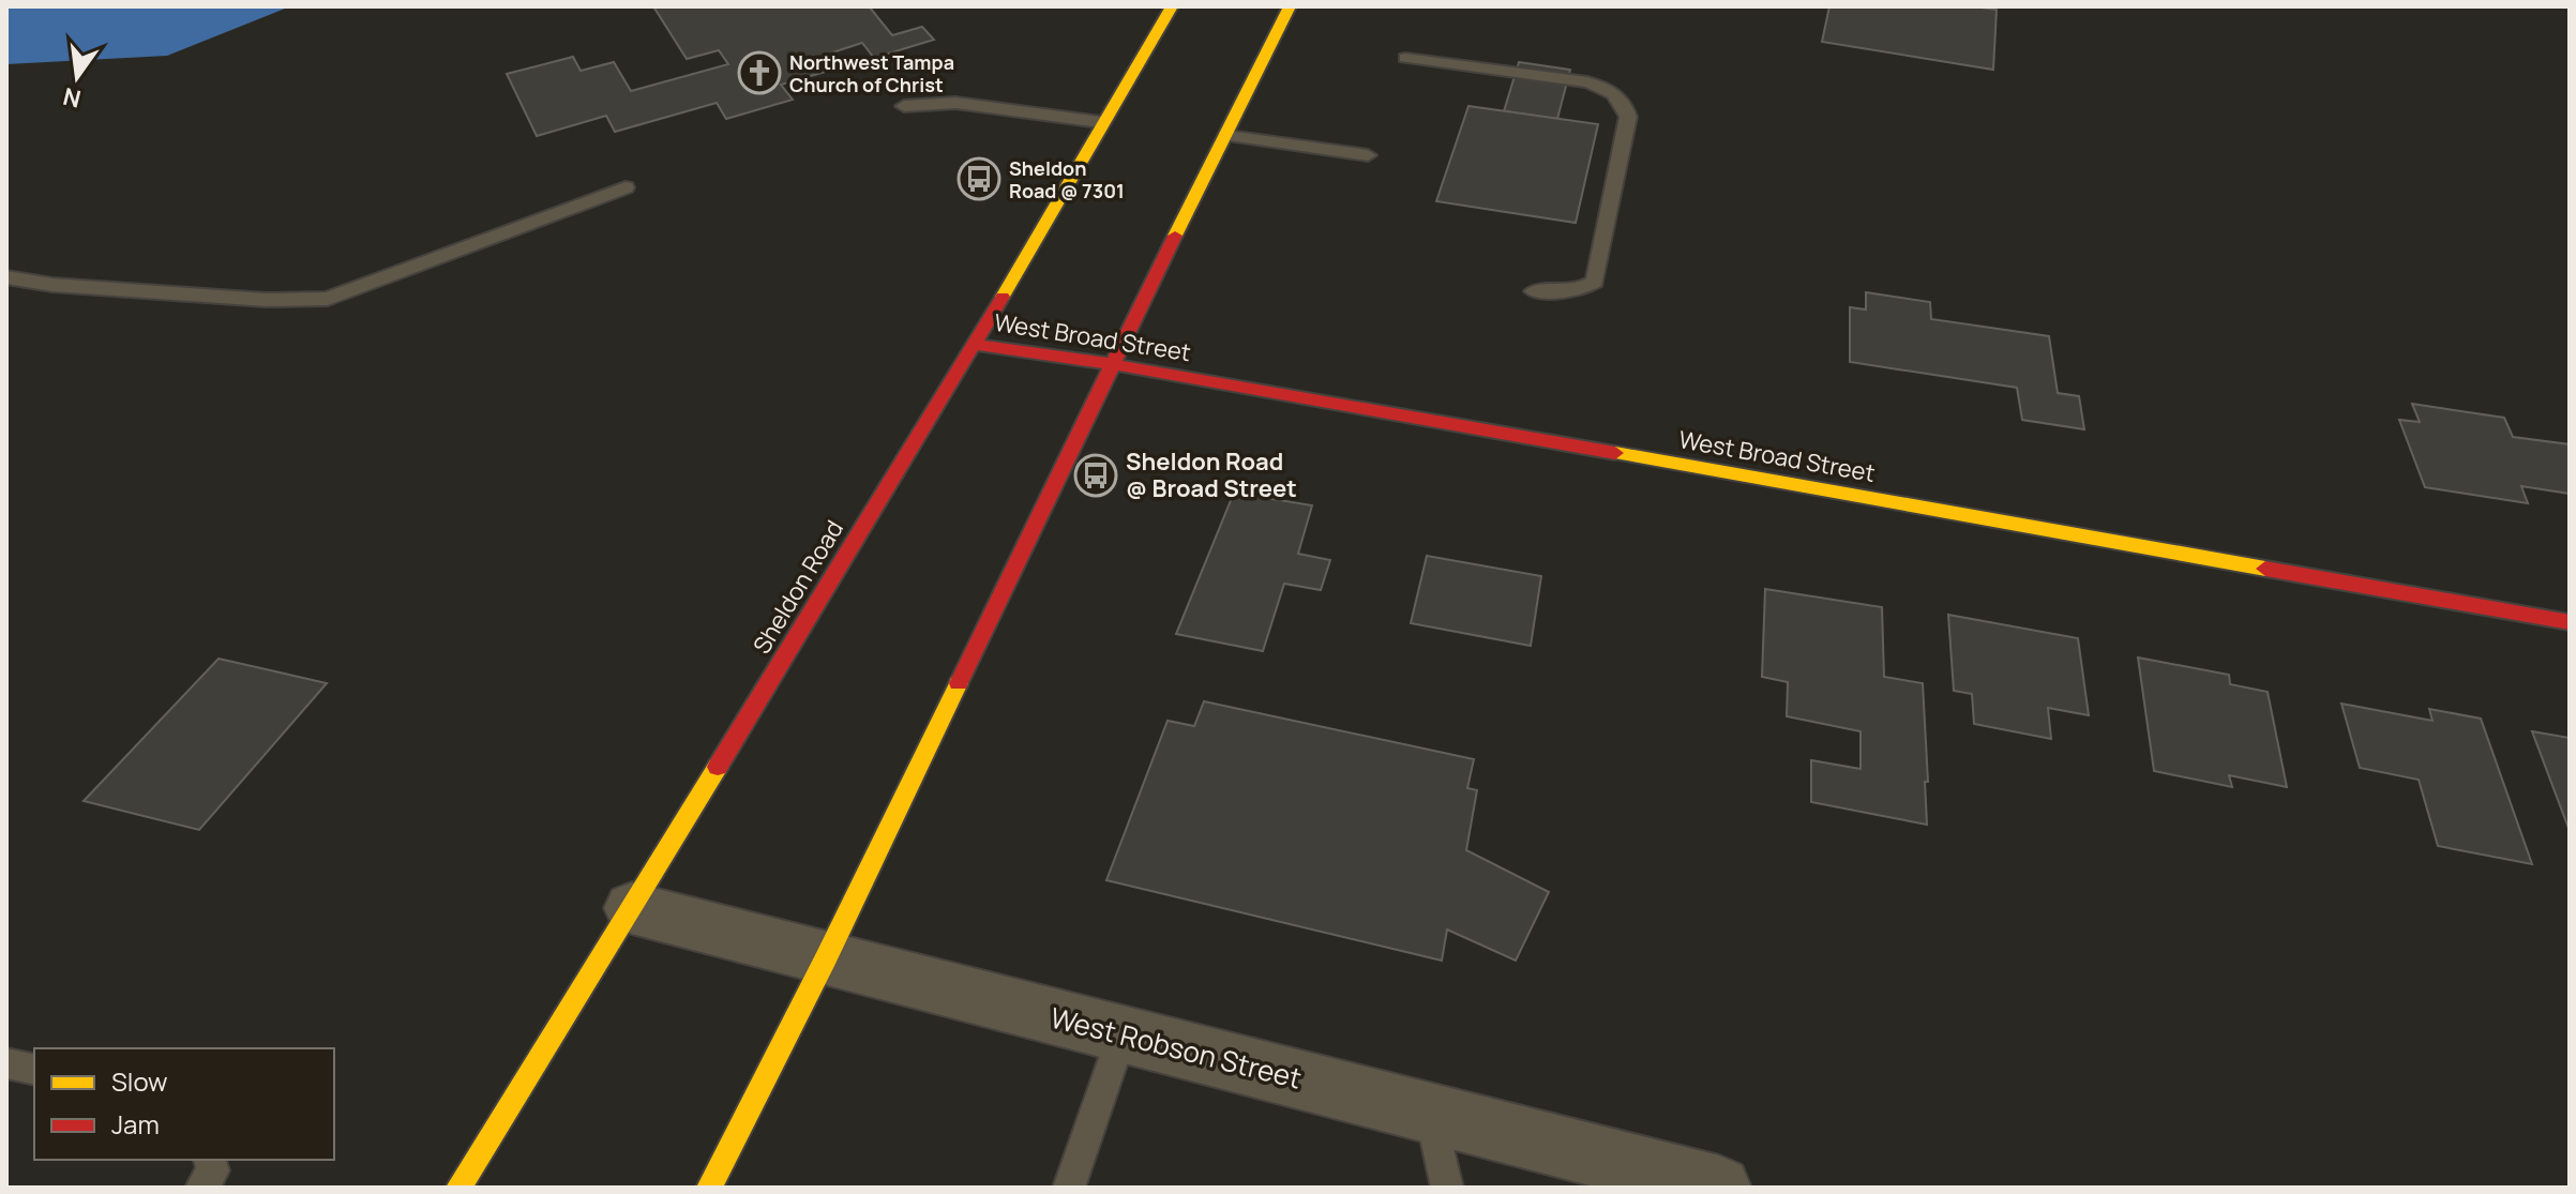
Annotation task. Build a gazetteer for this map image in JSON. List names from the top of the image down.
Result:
{
  "streets": {
    "main road": ["West Broad Street", "Sheldon Road"],
    "street": ["West Robson Street"]
  },
  "crossings": [
    ["West Broad Street", "Sheldon Road"],
    ["Sheldon Road", "West Robson Street"]
  ],
  "places": {
    "church": ["Northwest Tampa Church of Christ"],
    "bus stop": ["Sheldon Road @ 7301", "Sheldon Road @ Broad Street"]
  },
  "legend": ["Slow", "Jam"],
  "north": "bottom"
}
